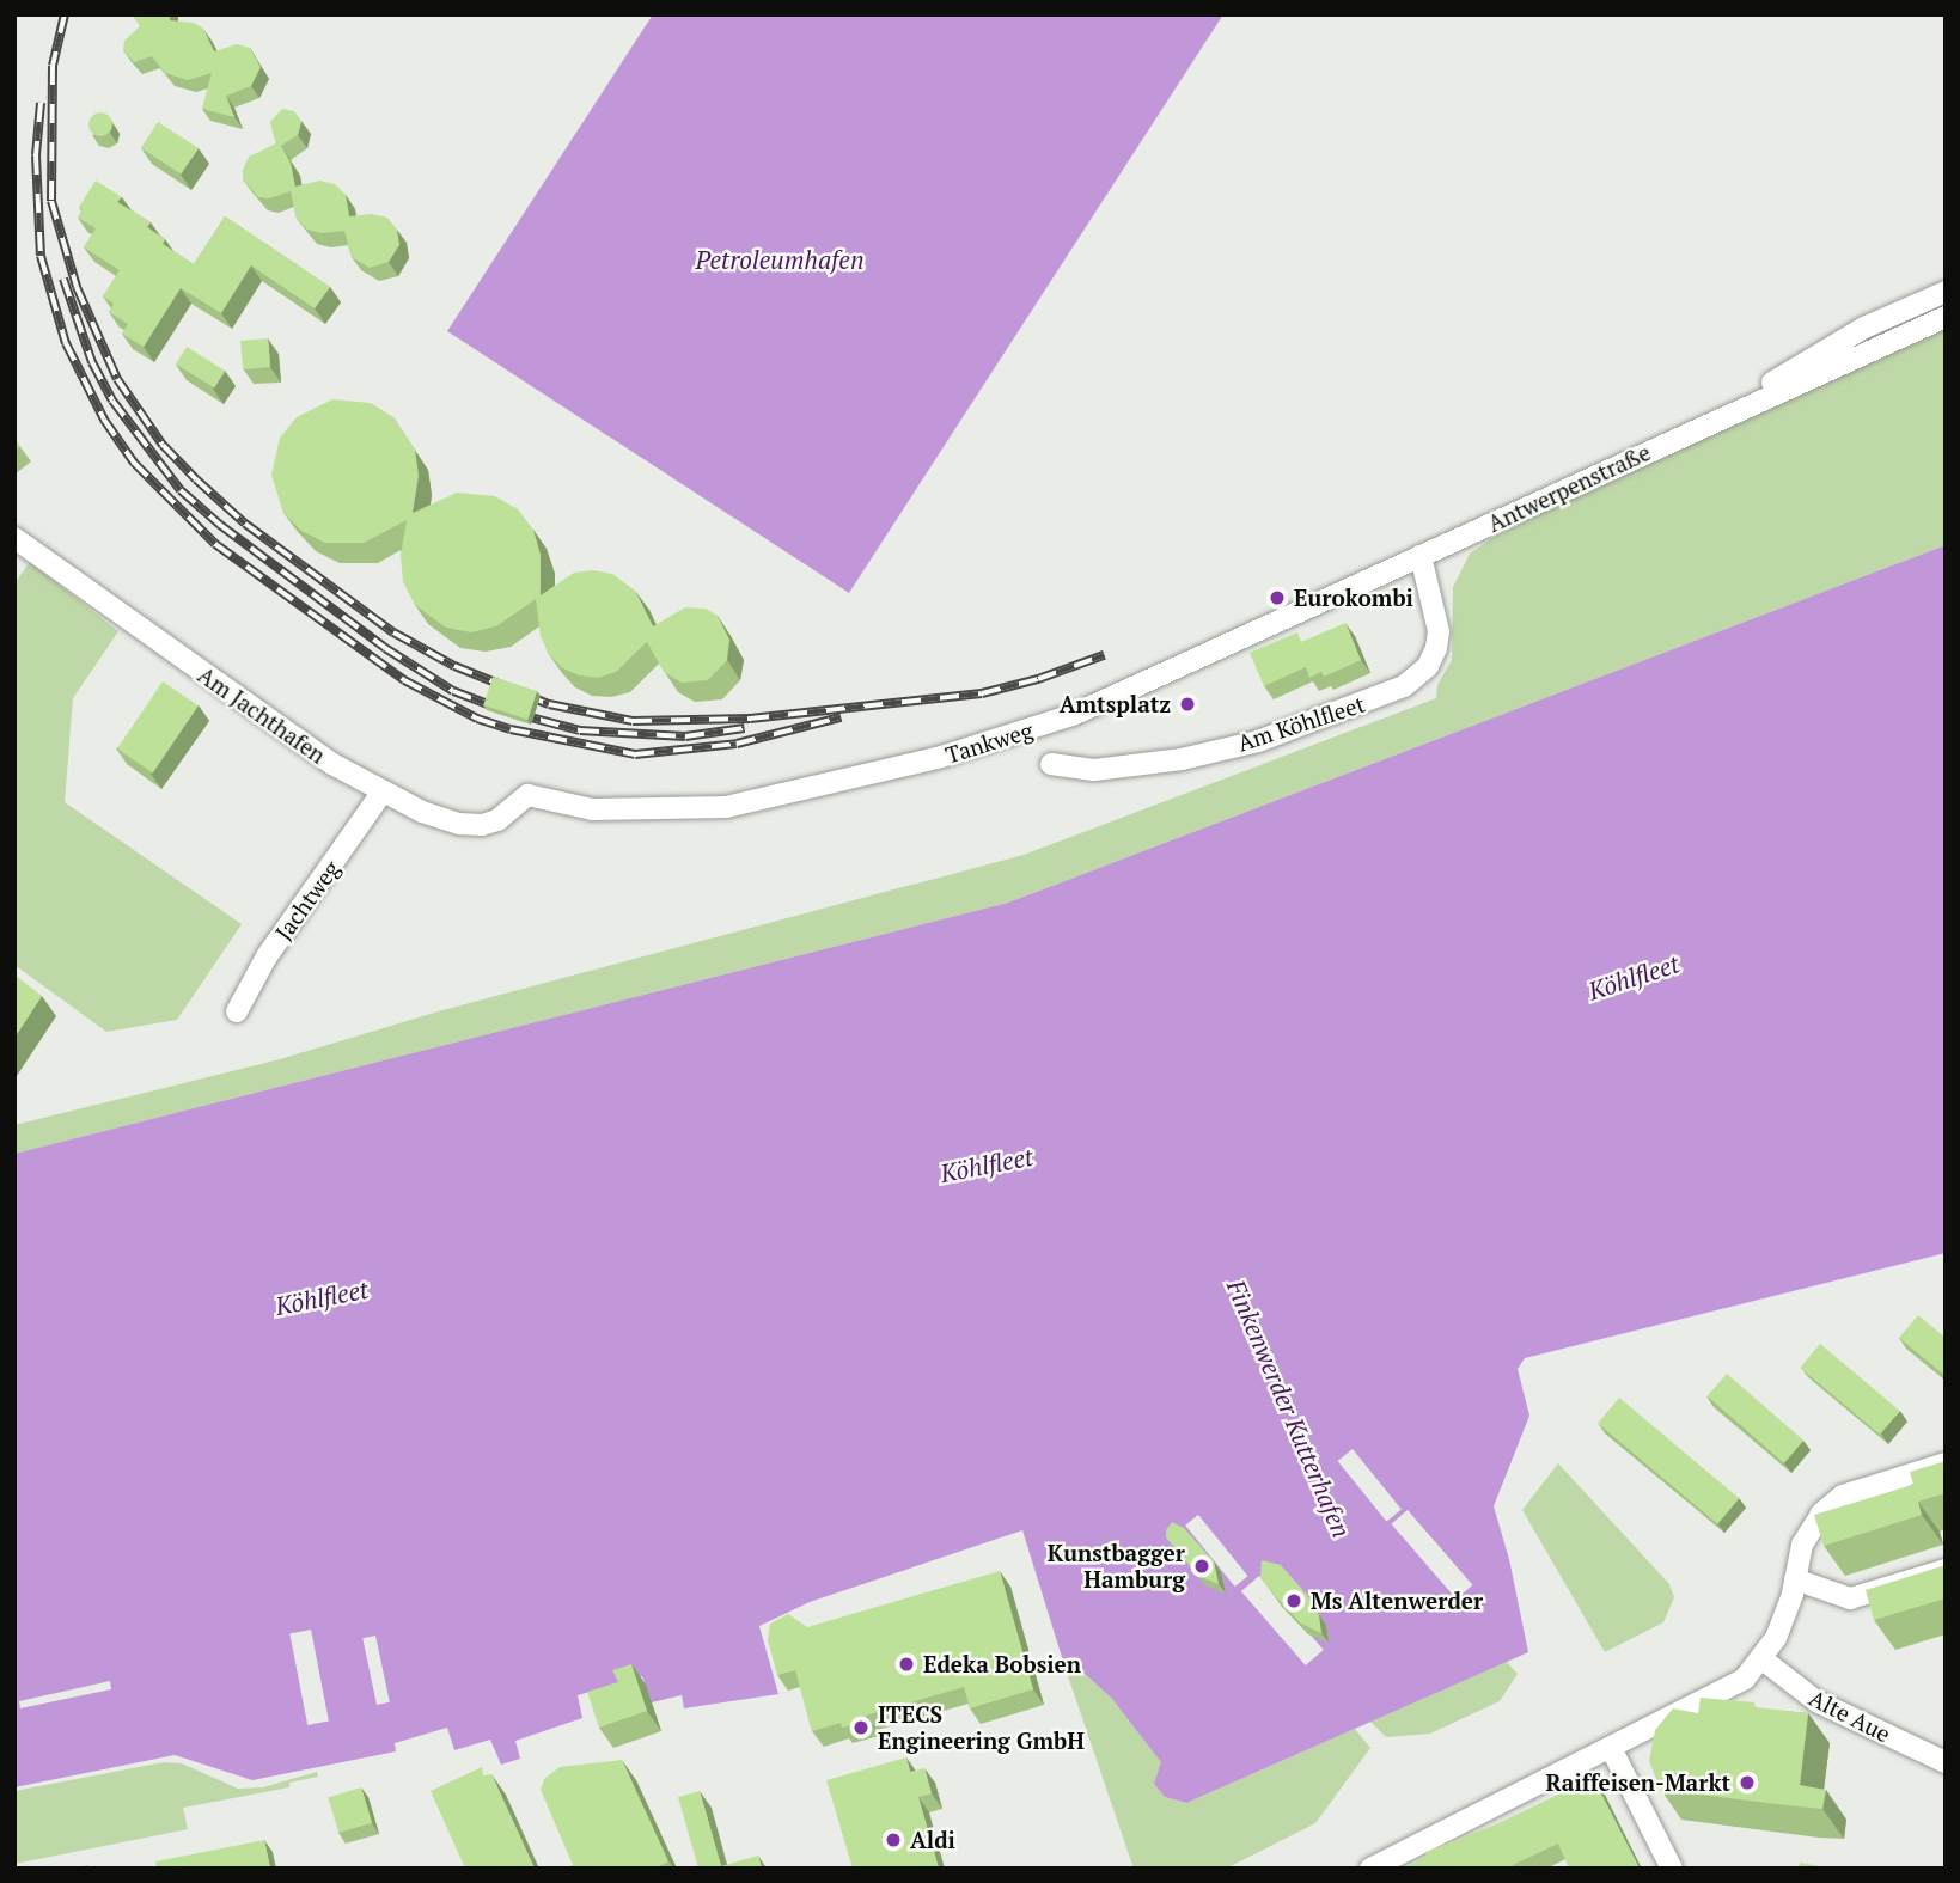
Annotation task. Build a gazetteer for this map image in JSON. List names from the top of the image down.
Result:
{
  "streets": {
    "street": [
      "Antwerpenstraße",
      "Am Jachthafen",
      "Am Köhlfleet",
      "Tankweg",
      "Jachtweg",
      "Alte Aue"
    ]
  },
  "crossings": [
    ["Antwerpenstraße", "Am Köhlfleet"],
    ["Antwerpenstraße", "Tankweg"],
    ["Am Jachthafen", "Tankweg"],
    ["Am Jachthafen", "Jachtweg"],
    ["Am Köhlfleet", "Tankweg"]
  ],
  "water": ["Petroleumhafen", "Köhlfleet", "Finkenwerder Kutterhafen"],
  "places": [
    "Eurokombi",
    "Amtsplatz",
    "Kunstbagger Hamburg",
    "Ms Altenwerder",
    "Edeka Bobsien",
    "ITECS Engineering GmbH",
    "Raiffeisen-Markt",
    "Aldi"
  ]
}
